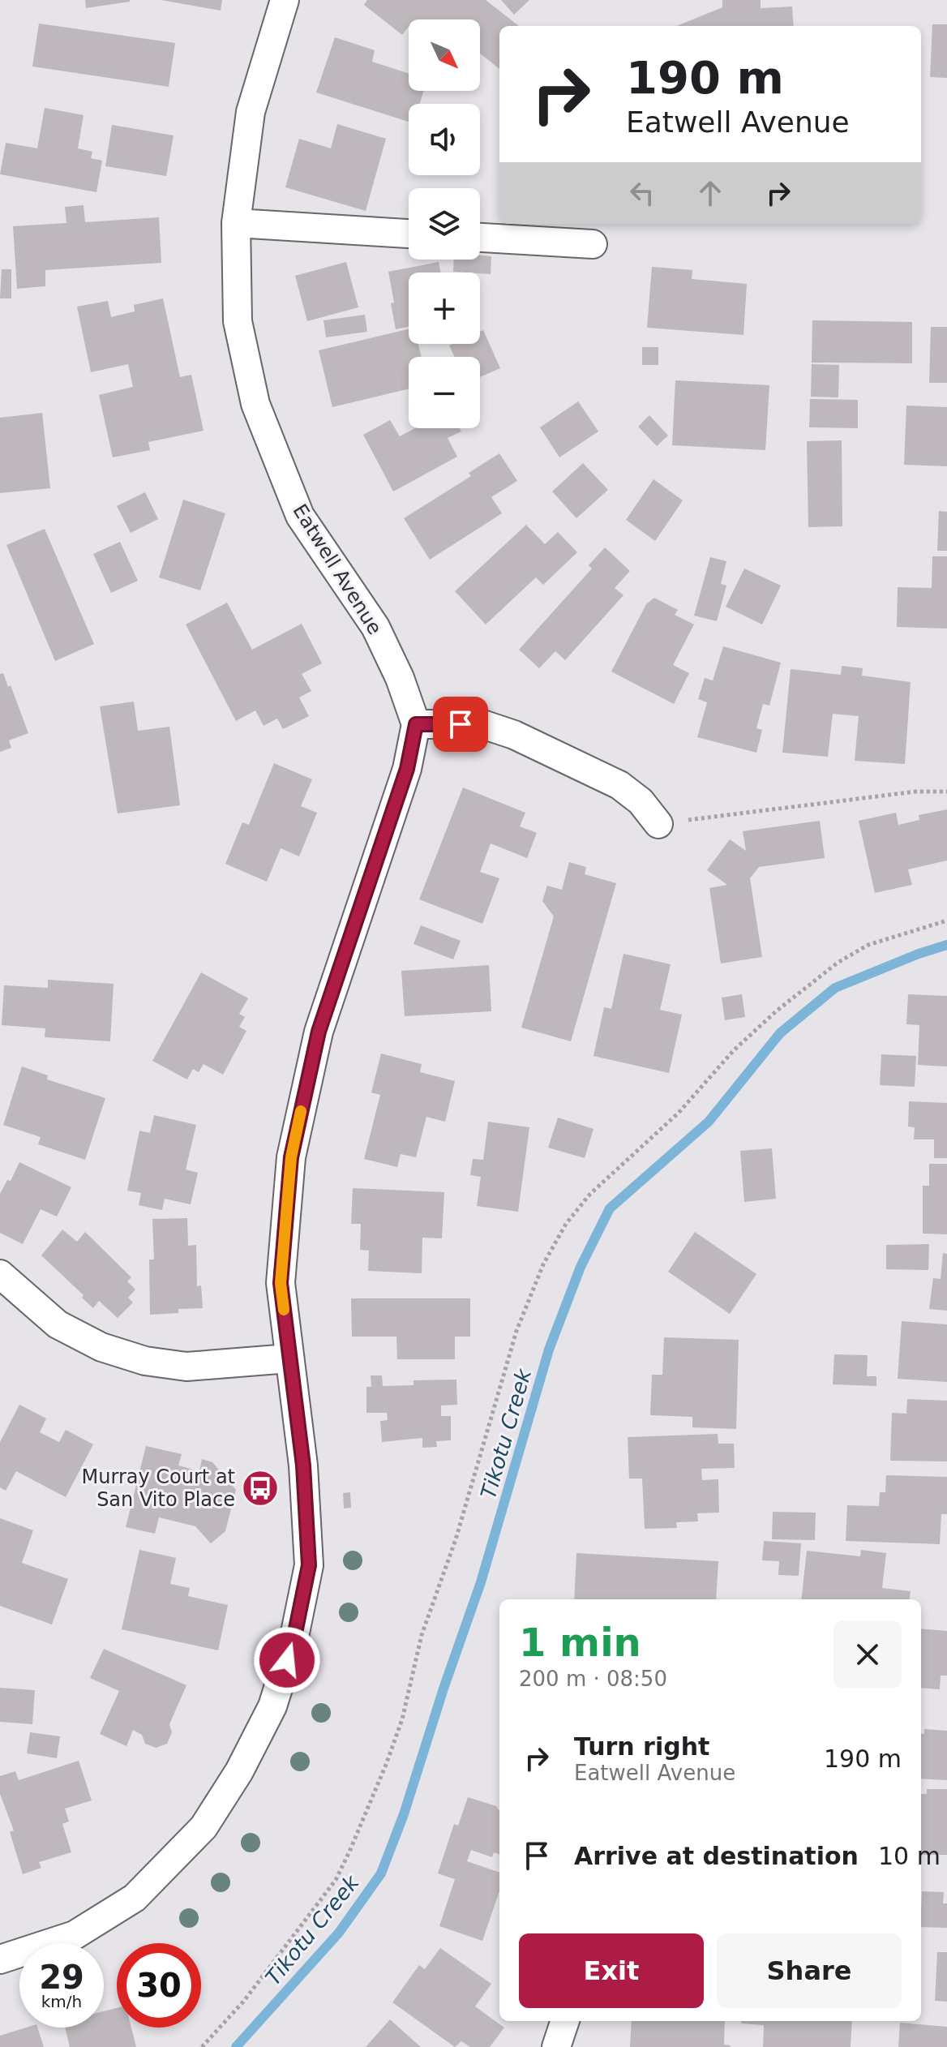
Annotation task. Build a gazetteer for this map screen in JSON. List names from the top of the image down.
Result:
{
  "streets": {
    "street": ["Eatwell Avenue"]
  },
  "water": ["Tikotu Creek"],
  "places": {
    "bus stop": ["Murray Court at San Vito Place"]
  },
  "north": "bottom right",
  "page": {
    "map_buttons": ["+", "−"],
    "turn": ["190 m", "Eatwell Avenue"],
    "heading": ["1 min", "200 m · 08:50"],
    "list": [
      {
        "name": "Turn right",
        "note": "Eatwell Avenue",
        "value": "190 m"
      },
      {
        "name": "Arrive at destination",
        "value": "10 m"
      }
    ],
    "buttons": ["Exit", "Share"],
    "speed": "29 km/h",
    "limit": "30"
  }
}
